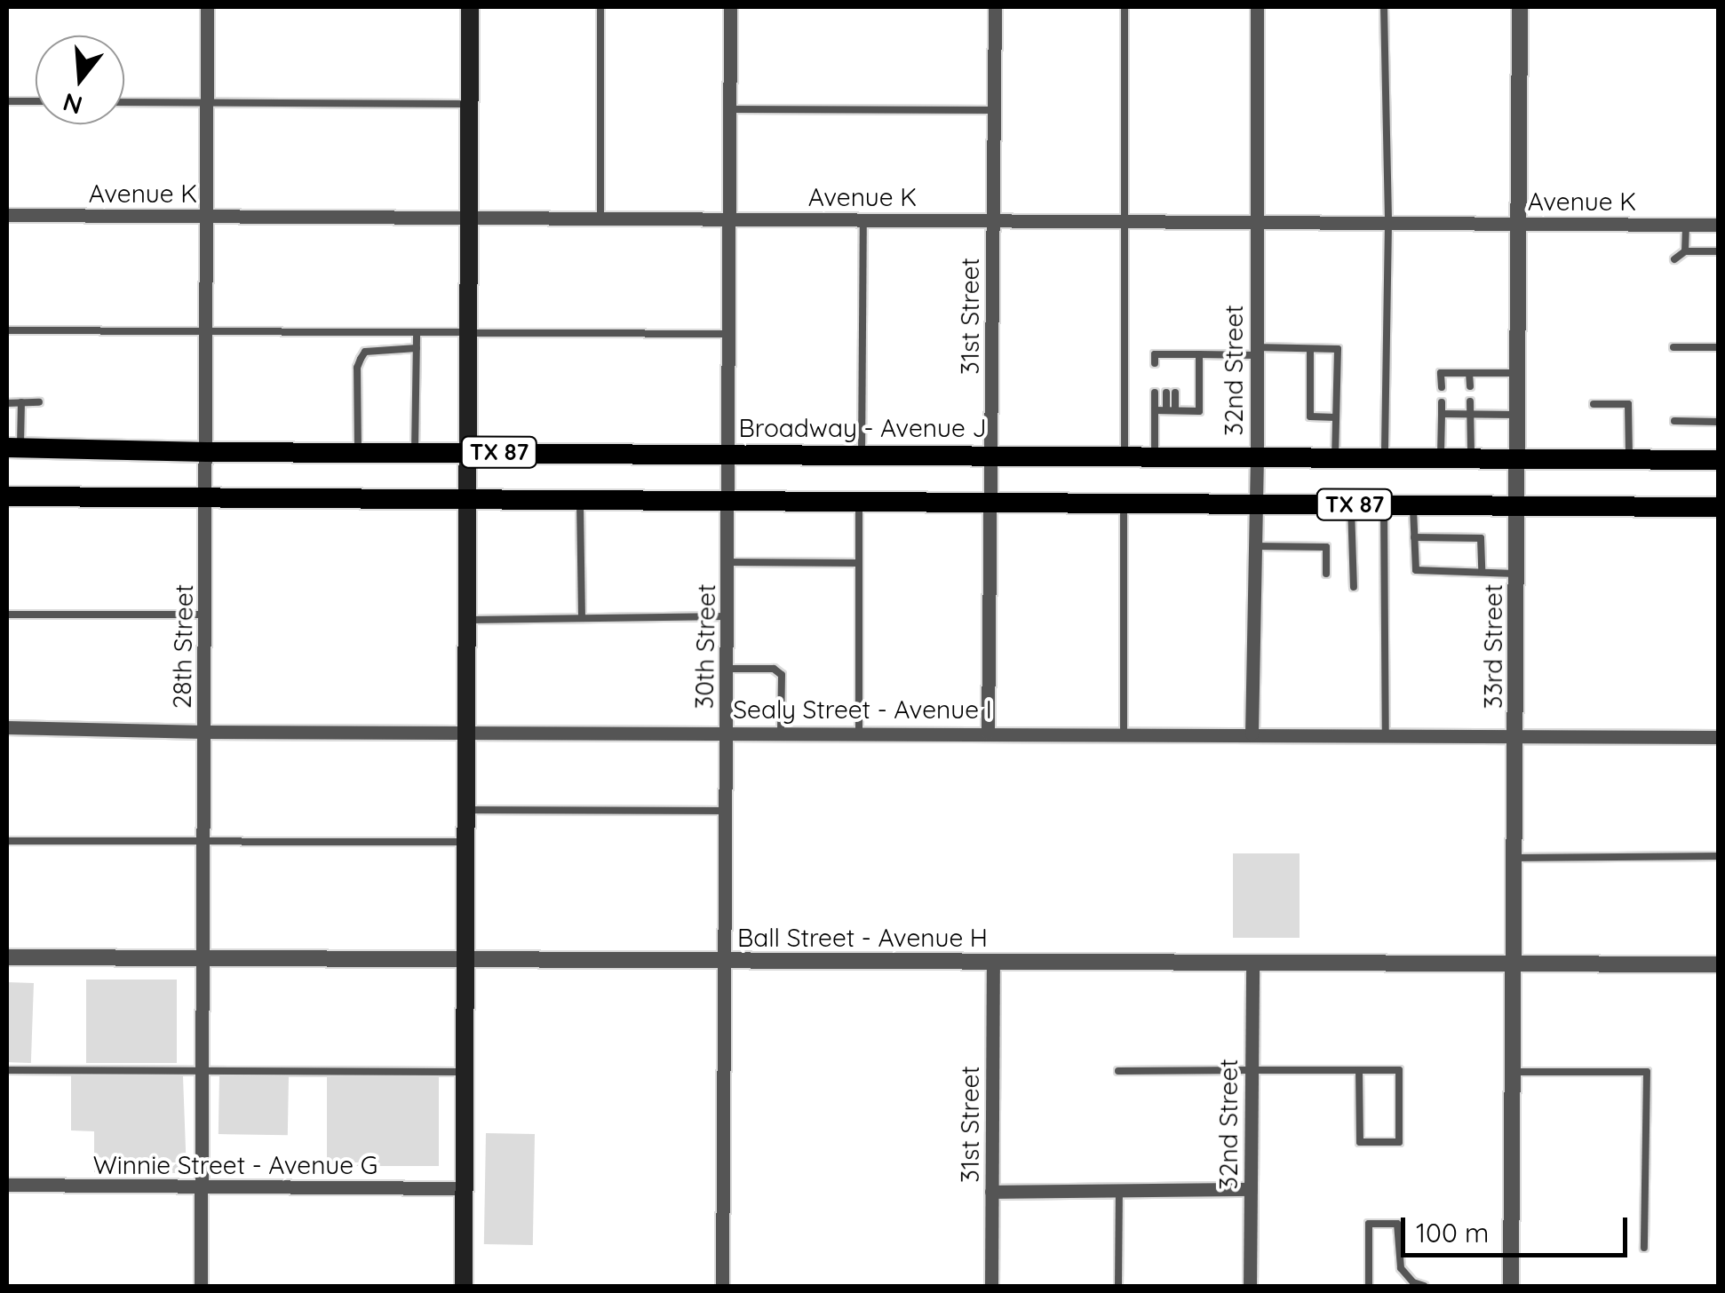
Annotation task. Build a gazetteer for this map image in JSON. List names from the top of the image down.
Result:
{
  "streets": {
    "main road": ["Broadway - Avenue J", "TX 87"],
    "street": [
      "Avenue K",
      "31st Street",
      "32nd Street",
      "28th Street",
      "30th Street",
      "33rd Street",
      "Sealy Street - Avenue I",
      "Ball Street - Avenue H",
      "Winnie Street - Avenue G"
    ]
  },
  "crossings": [
    ["Avenue K", "31st Street"],
    ["Avenue K", "32nd Street"],
    ["Avenue K", "28th Street"],
    ["Avenue K", "30th Street"],
    ["Avenue K", "33rd Street"],
    ["31st Street", "Broadway - Avenue J"],
    ["31st Street", "TX 87"],
    ["31st Street", "Sealy Street - Avenue I"],
    ["31st Street", "Ball Street - Avenue H"],
    ["32nd Street", "Broadway - Avenue J"],
    ["32nd Street", "TX 87"],
    ["32nd Street", "Sealy Street - Avenue I"],
    ["32nd Street", "Ball Street - Avenue H"],
    ["Broadway - Avenue J", "28th Street"],
    ["Broadway - Avenue J", "30th Street"],
    ["Broadway - Avenue J", "33rd Street"],
    ["TX 87", "28th Street"],
    ["TX 87", "30th Street"],
    ["TX 87", "33rd Street"],
    ["28th Street", "Sealy Street - Avenue I"],
    ["28th Street", "Ball Street - Avenue H"],
    ["28th Street", "Winnie Street - Avenue G"],
    ["30th Street", "Sealy Street - Avenue I"],
    ["30th Street", "Ball Street - Avenue H"],
    ["33rd Street", "Sealy Street - Avenue I"],
    ["33rd Street", "Ball Street - Avenue H"]
  ],
  "scale_bar": "100 m",
  "north": "bottom"
}
